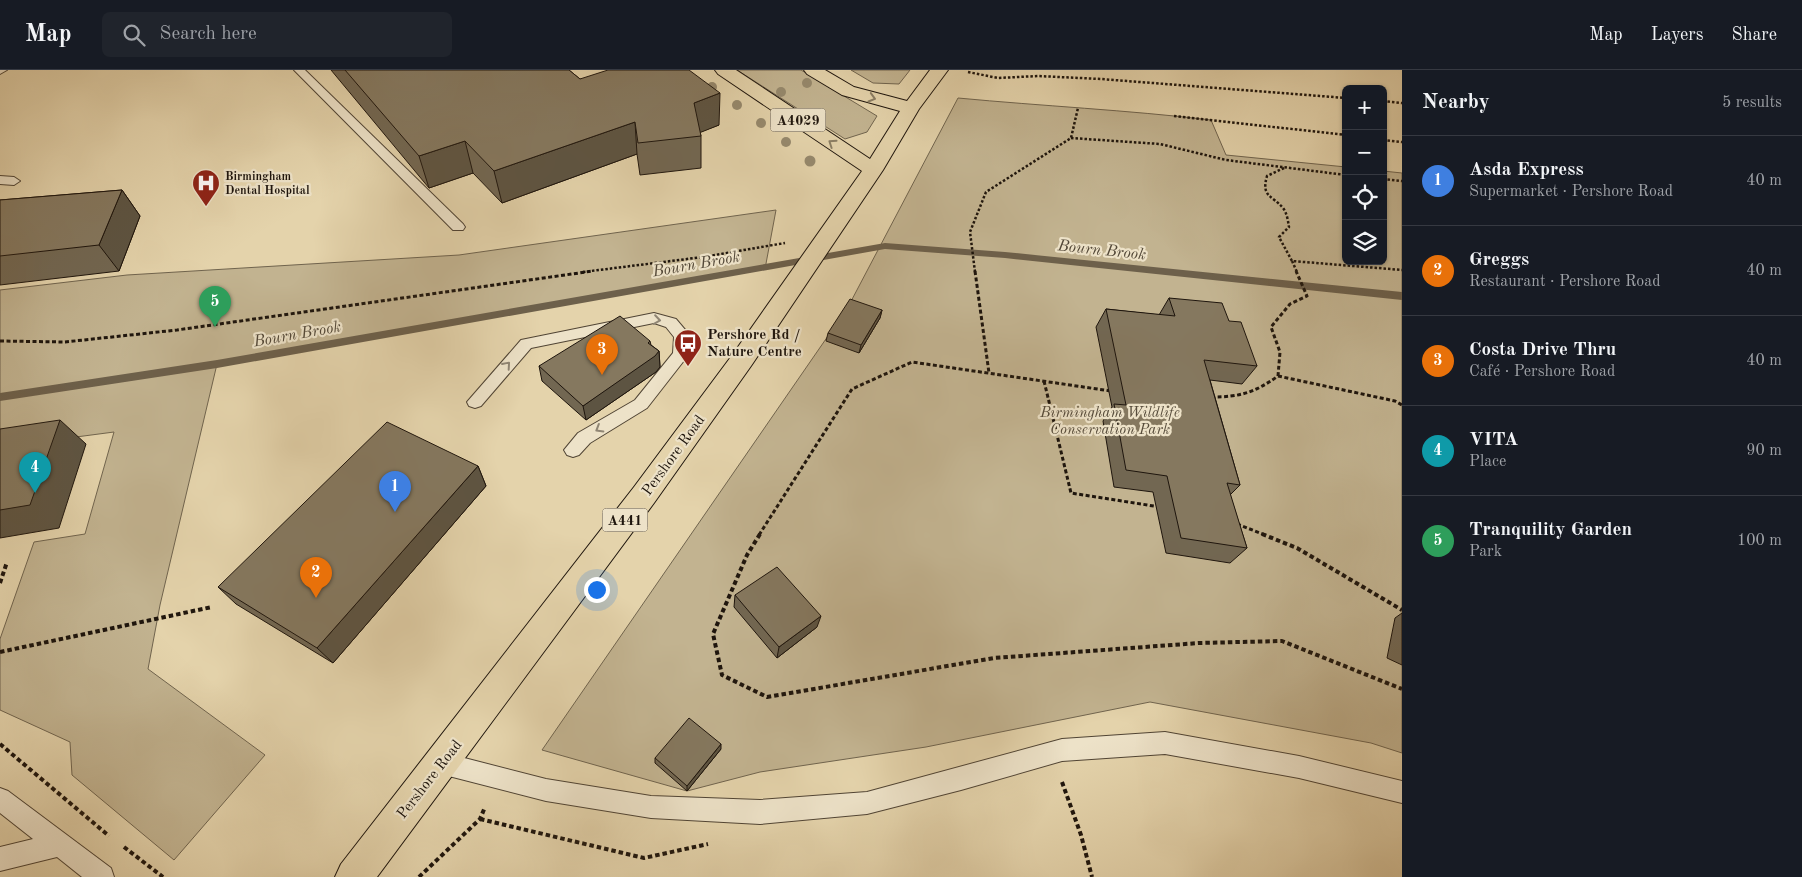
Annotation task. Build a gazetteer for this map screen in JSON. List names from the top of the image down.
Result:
{
  "streets": {
    "main road": ["A4029", "Pershore Road", "A441"]
  },
  "crossings": [
    ["A4029", "Pershore Road"]
  ],
  "water": ["Bourn Brook"],
  "parks": ["Birmingham Wildlife Conservation Park"],
  "places": {
    "hospital": ["Birmingham Dental Hospital"],
    "bus stop": ["Pershore Rd / Nature Centre"]
  },
  "page": {
    "header": "Map",
    "search": "Search here",
    "nav": ["Map", "Layers", "Share"],
    "heading": ["Nearby", "5 results"],
    "map_buttons": ["+", "−"],
    "list": [
      {
        "mark": "1",
        "name": "Asda Express",
        "note": "Supermarket · Pershore Road",
        "value": "40 m"
      },
      {
        "mark": "2",
        "name": "Greggs",
        "note": "Restaurant · Pershore Road",
        "value": "40 m"
      },
      {
        "mark": "3",
        "name": "Costa Drive Thru",
        "note": "Café · Pershore Road",
        "value": "40 m"
      },
      {
        "mark": "4",
        "name": "VITA",
        "note": "Place",
        "value": "90 m"
      },
      {
        "mark": "5",
        "name": "Tranquility Garden",
        "note": "Park",
        "value": "100 m"
      }
    ],
    "pins": [
      "5",
      "3",
      "4",
      "1",
      "2"
    ]
  }
}
